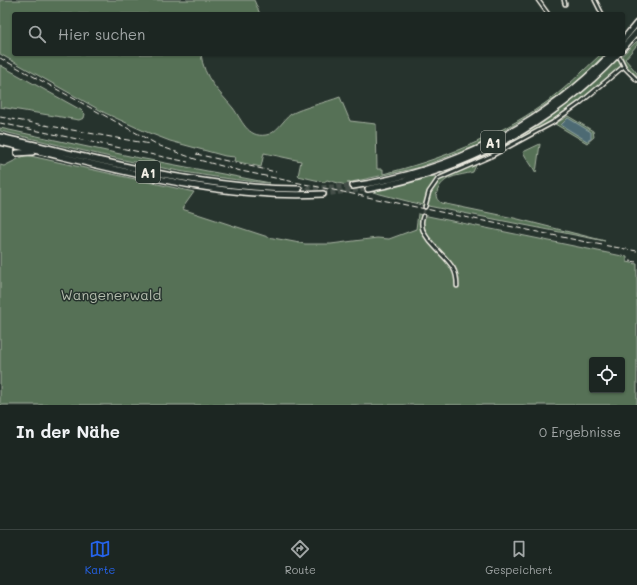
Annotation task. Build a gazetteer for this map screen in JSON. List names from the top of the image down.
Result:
{
  "streets": {
    "highway": ["A1"]
  },
  "parks": ["Wangenerwald"],
  "page": {
    "search": "Hier suchen",
    "heading": ["In der Nähe", "0 Ergebnisse"],
    "nav": ["Karte", "Route", "Gespeichert"]
  }
}
